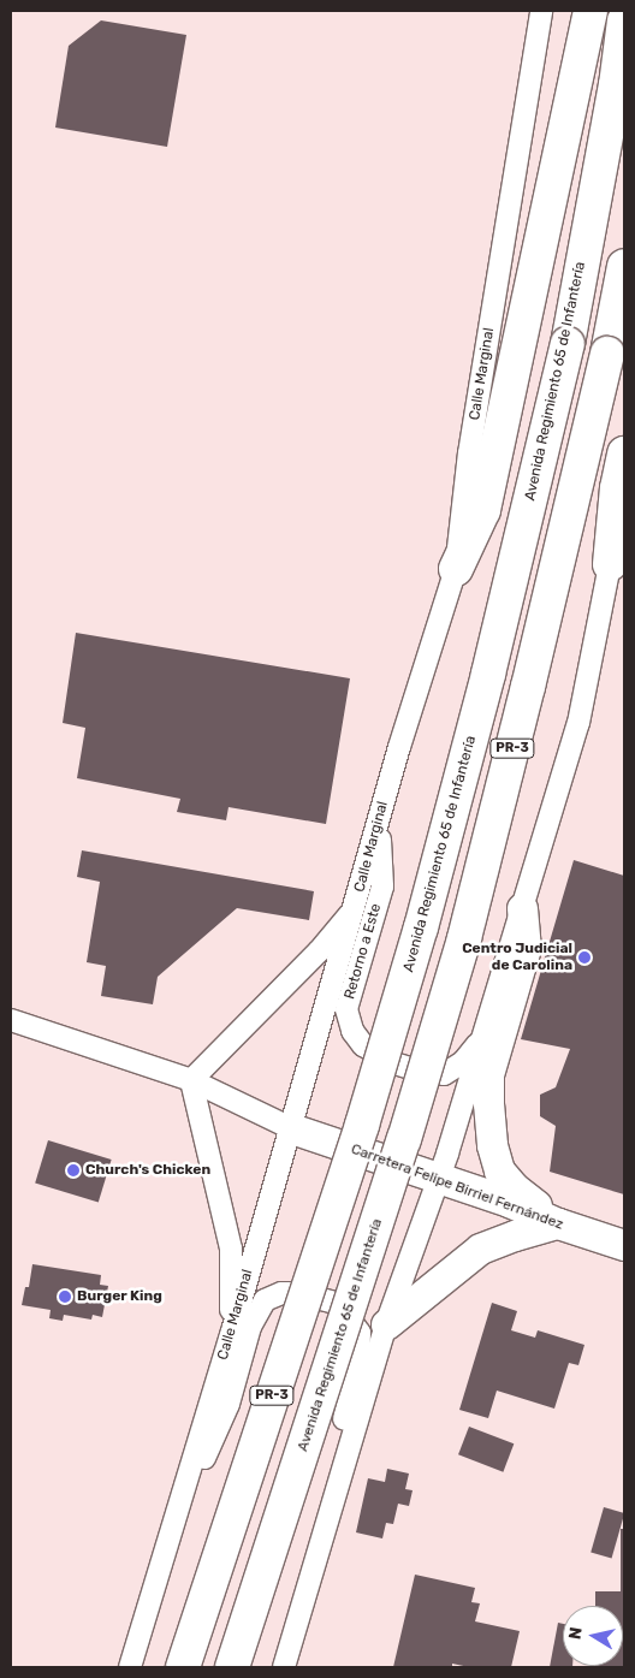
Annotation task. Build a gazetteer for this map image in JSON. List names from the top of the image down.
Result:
{
  "streets": {
    "main road": ["Avenida Regimiento 65 de Infantería", "PR-3"],
    "street": ["Calle Marginal", "Retorno a Este", "Carretera Felipe Birriel Fernández"]
  },
  "crossings": [
    ["Calle Marginal", "Retorno a Este"],
    ["Calle Marginal", "Carretera Felipe Birriel Fernández"]
  ],
  "places": ["Centro Judicial de Carolina", "Church's Chicken", "Burger King"],
  "north": "left"
}
